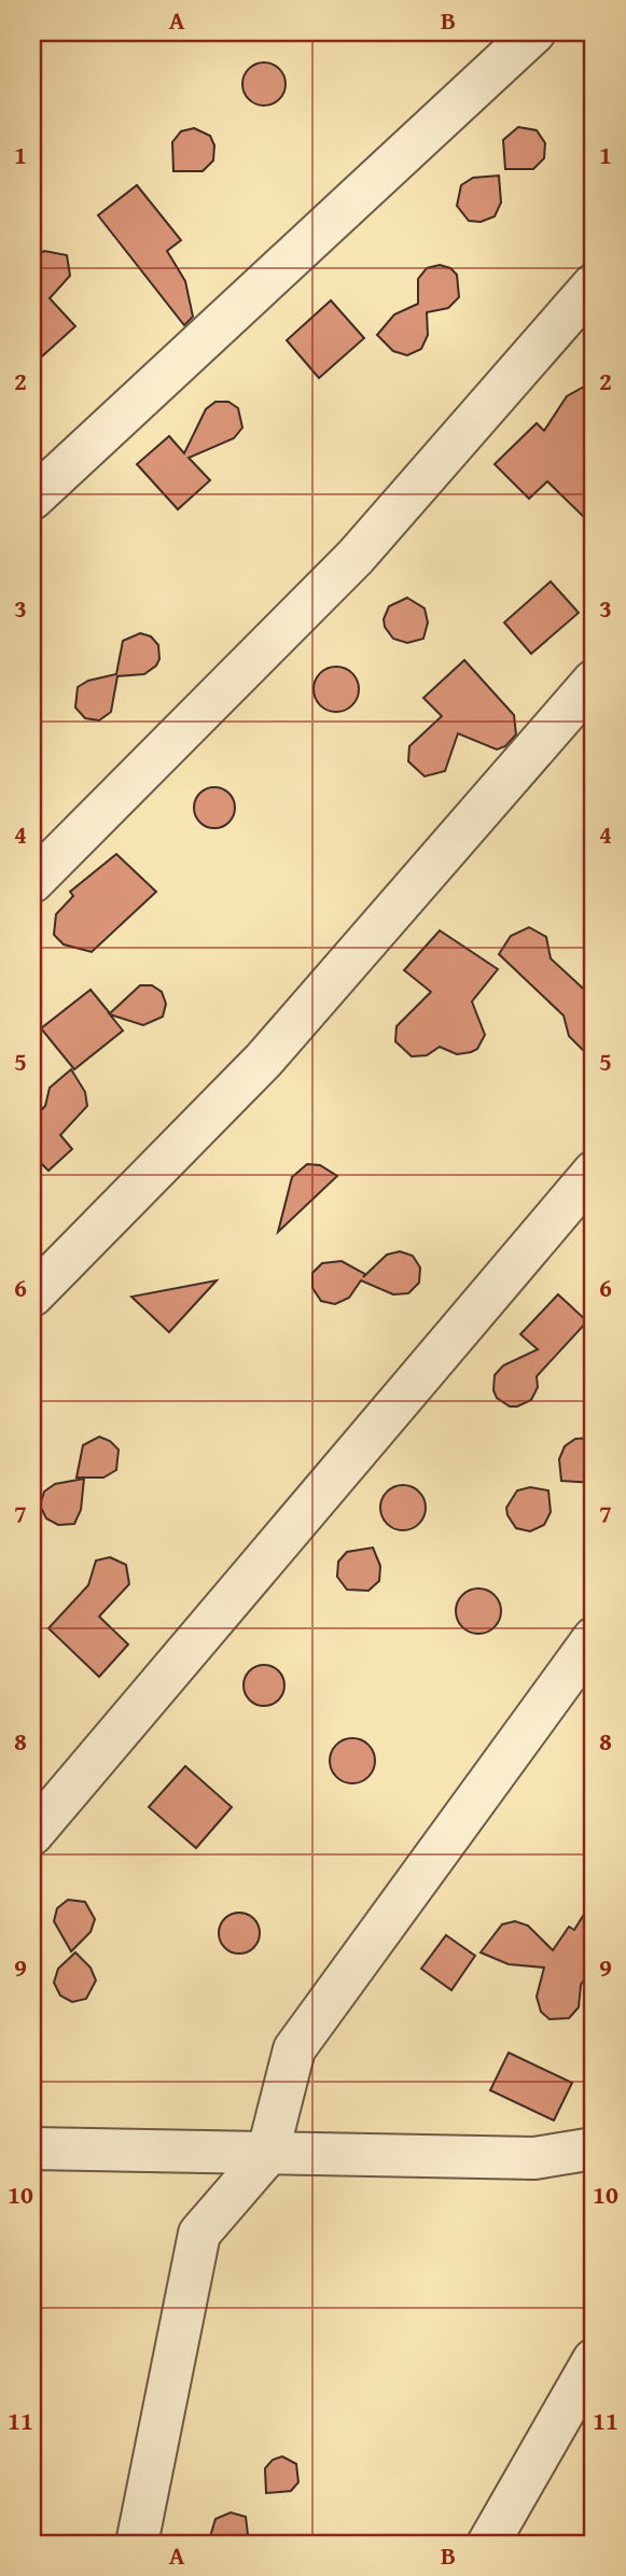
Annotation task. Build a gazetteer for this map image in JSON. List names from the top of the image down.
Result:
{
  "grid": {
    "columns": ["A", "B"],
    "rows": [
      "1",
      "2",
      "3",
      "4",
      "5",
      "6",
      "7",
      "8",
      "9",
      "10",
      "11"
    ]
  }
}
